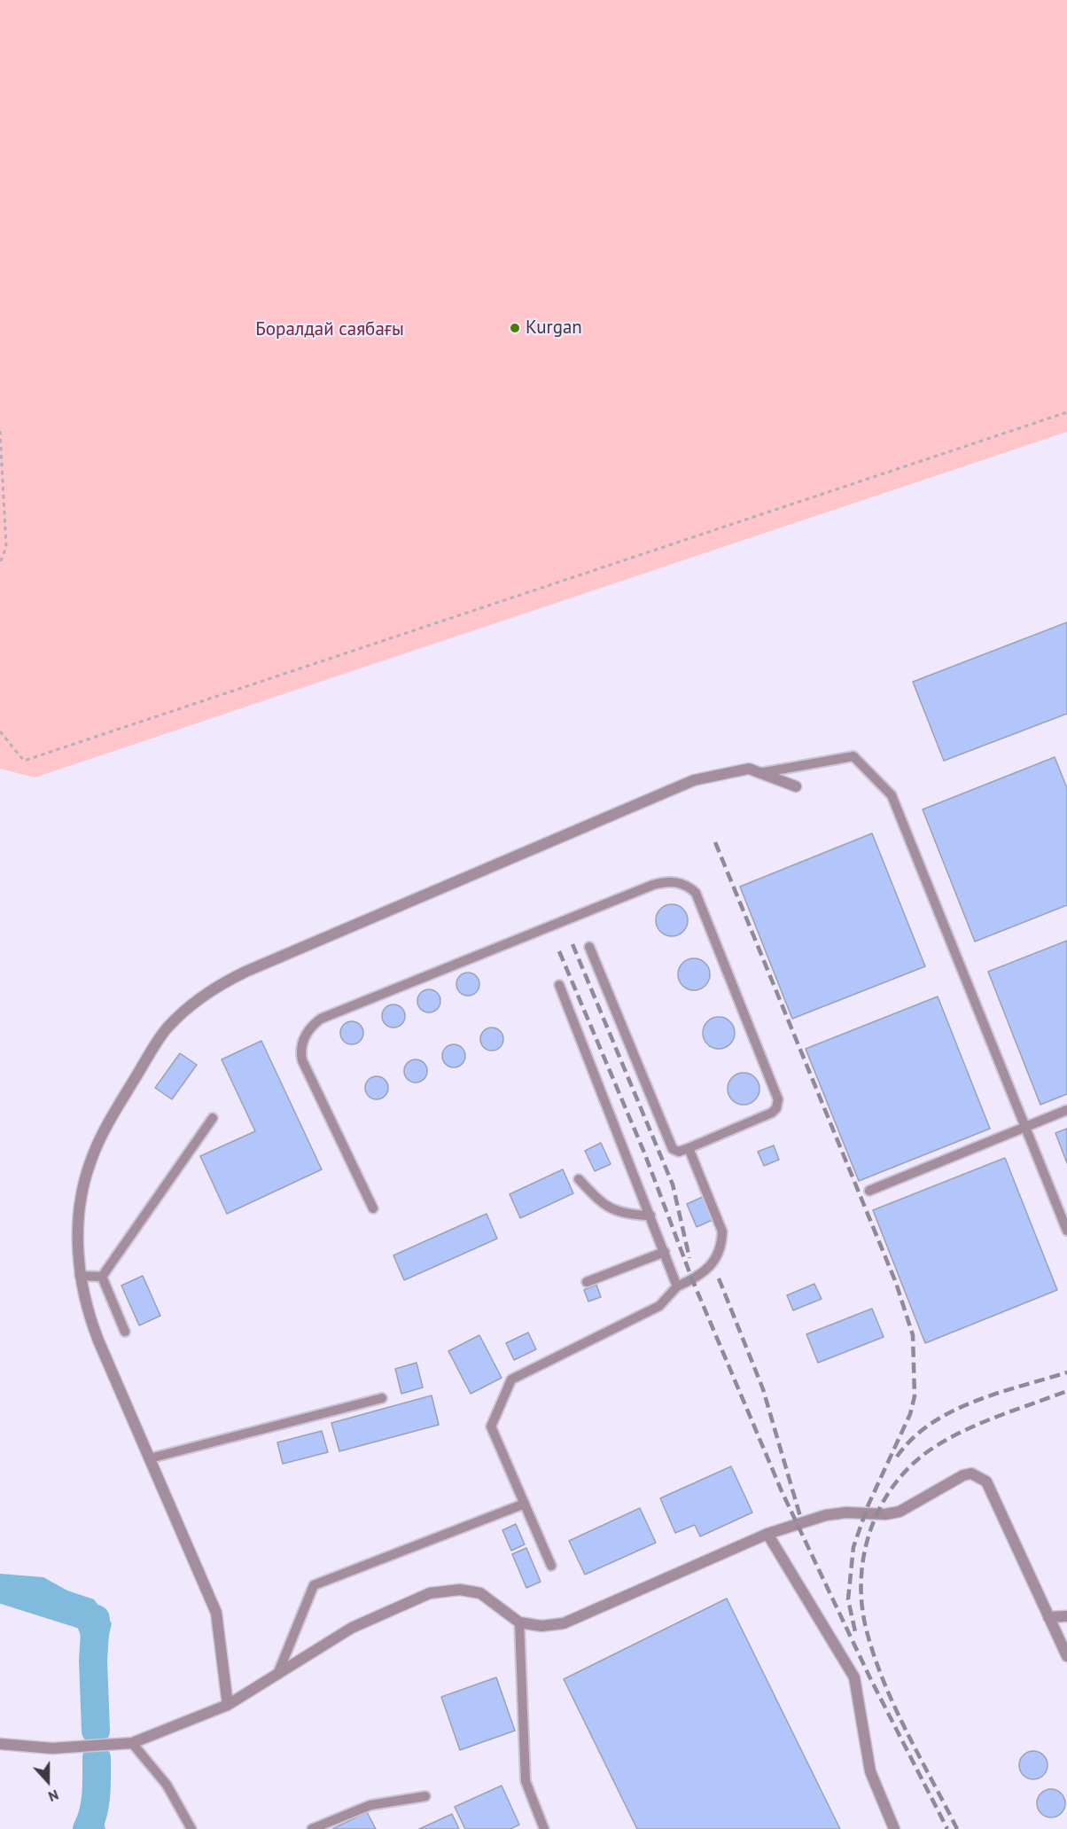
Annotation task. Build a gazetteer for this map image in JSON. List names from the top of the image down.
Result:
{
  "parks": ["Боралдай саябағы"],
  "places": ["Kurgan"],
  "north": "bottom"
}
